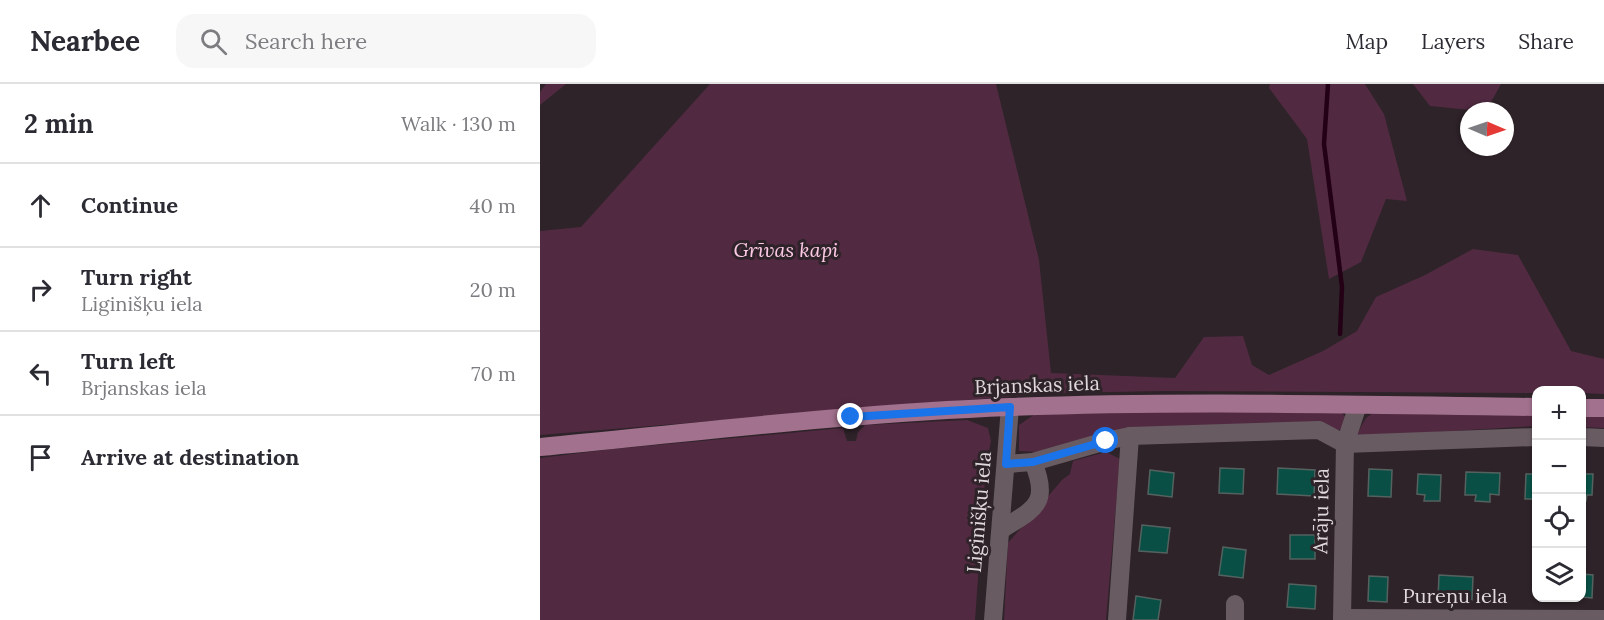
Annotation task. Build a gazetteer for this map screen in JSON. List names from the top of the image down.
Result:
{
  "streets": {
    "main road": ["Brjanskas iela"],
    "street": ["Arāju iela", "Liginišķu iela", "Pureņu iela"]
  },
  "crossings": [
    ["Brjanskas iela", "Arāju iela"],
    ["Brjanskas iela", "Liginišķu iela"],
    ["Arāju iela", "Pureņu iela"]
  ],
  "parks": ["Grīvas kapi"],
  "north": "right",
  "page": {
    "header": "Nearbee",
    "search": "Search here",
    "nav": ["Map", "Layers", "Share"],
    "heading": ["2 min", "Walk · 130 m"],
    "list": [
      ["Continue", "40 m"],
      ["Turn right", "Liginišķu iela", "20 m"],
      ["Turn left", "Brjanskas iela", "70 m"],
      "Arrive at destination"
    ],
    "map_buttons": ["+", "−"]
  }
}
